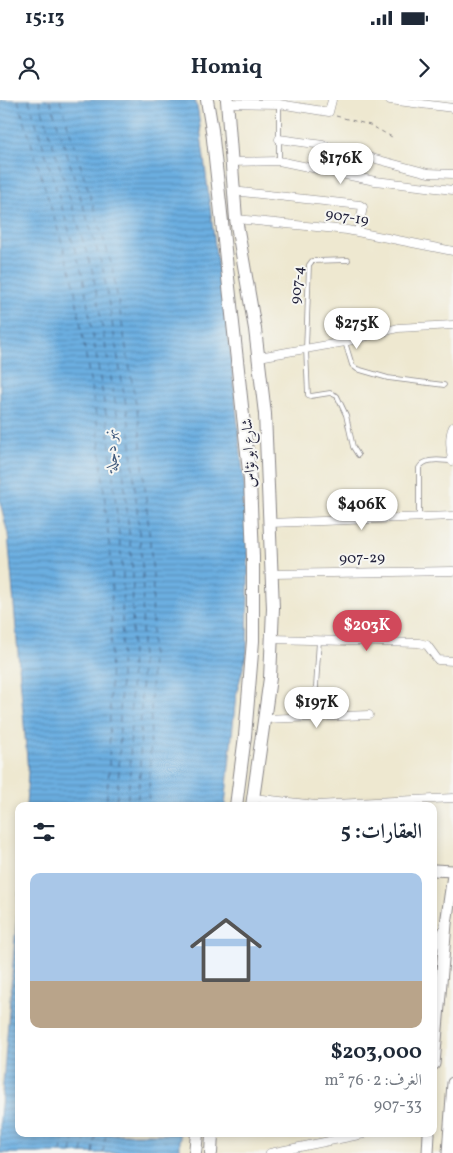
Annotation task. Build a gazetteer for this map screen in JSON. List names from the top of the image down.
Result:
{
  "streets": {
    "main road": ["شارع ابو نؤاس"],
    "street": ["907-19", "907-29"],
    "lane": ["907-4"]
  },
  "crossings": [
    ["907-19", "شارع ابو نؤاس"],
    ["شارع ابو نؤاس", "907-29"]
  ],
  "water": ["نهر دجلة"],
  "page": {
    "status": "15:13",
    "header": "Homiq",
    "price": [
      "$176K",
      "$275K",
      "$406K",
      "$203K",
      "$197K"
    ],
    "heading": "العقارات: 5",
    "list": [
      {
        "name": "$203,000",
        "note": "الغرف: 2 · 76 m² · 907-33"
      }
    ]
  }
}
